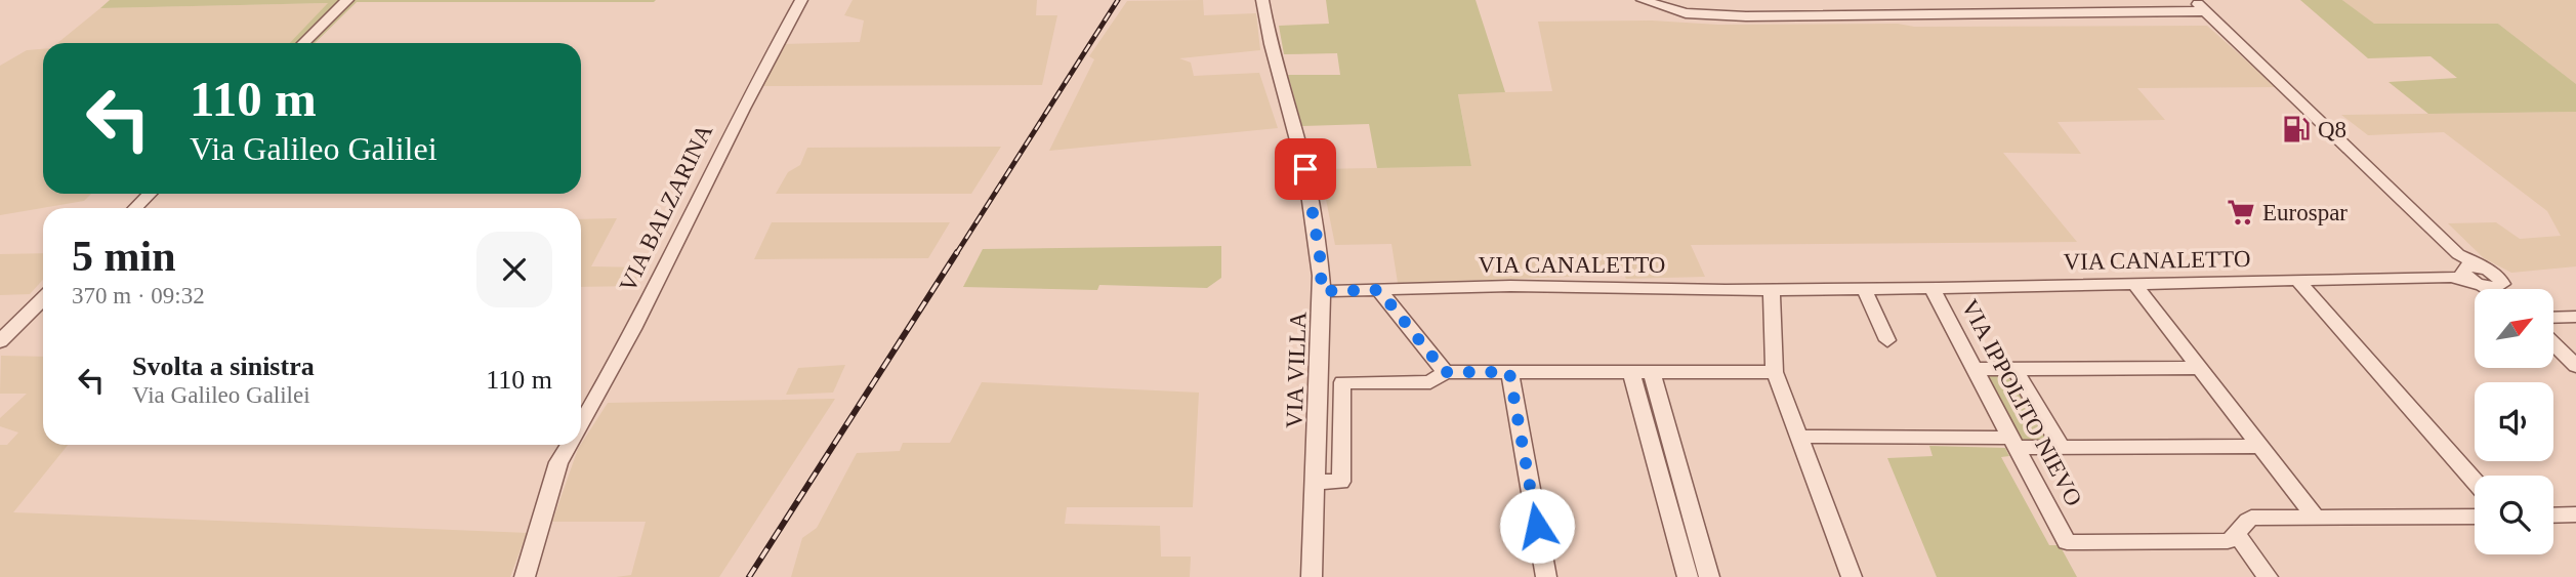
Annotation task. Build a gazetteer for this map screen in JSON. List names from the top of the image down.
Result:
{
  "streets": {
    "street": [
      "VIA BALZARINA",
      "VIA CANALETTO",
      "VIA VILLA",
      "VIA IPPOLITO NIEVO"
    ]
  },
  "crossings": [
    ["VIA CANALETTO", "VIA VILLA"],
    ["VIA CANALETTO", "VIA IPPOLITO NIEVO"]
  ],
  "places": {
    "fuel station": ["Q8"],
    "supermarket": ["Eurospar"]
  },
  "north": "top right",
  "page": {
    "turn": ["110 m", "Via Galileo Galilei"],
    "heading": ["5 min", "370 m · 09:32"],
    "list": [
      {
        "name": "Svolta a sinistra",
        "note": "Via Galileo Galilei",
        "value": "110 m"
      }
    ]
  }
}
